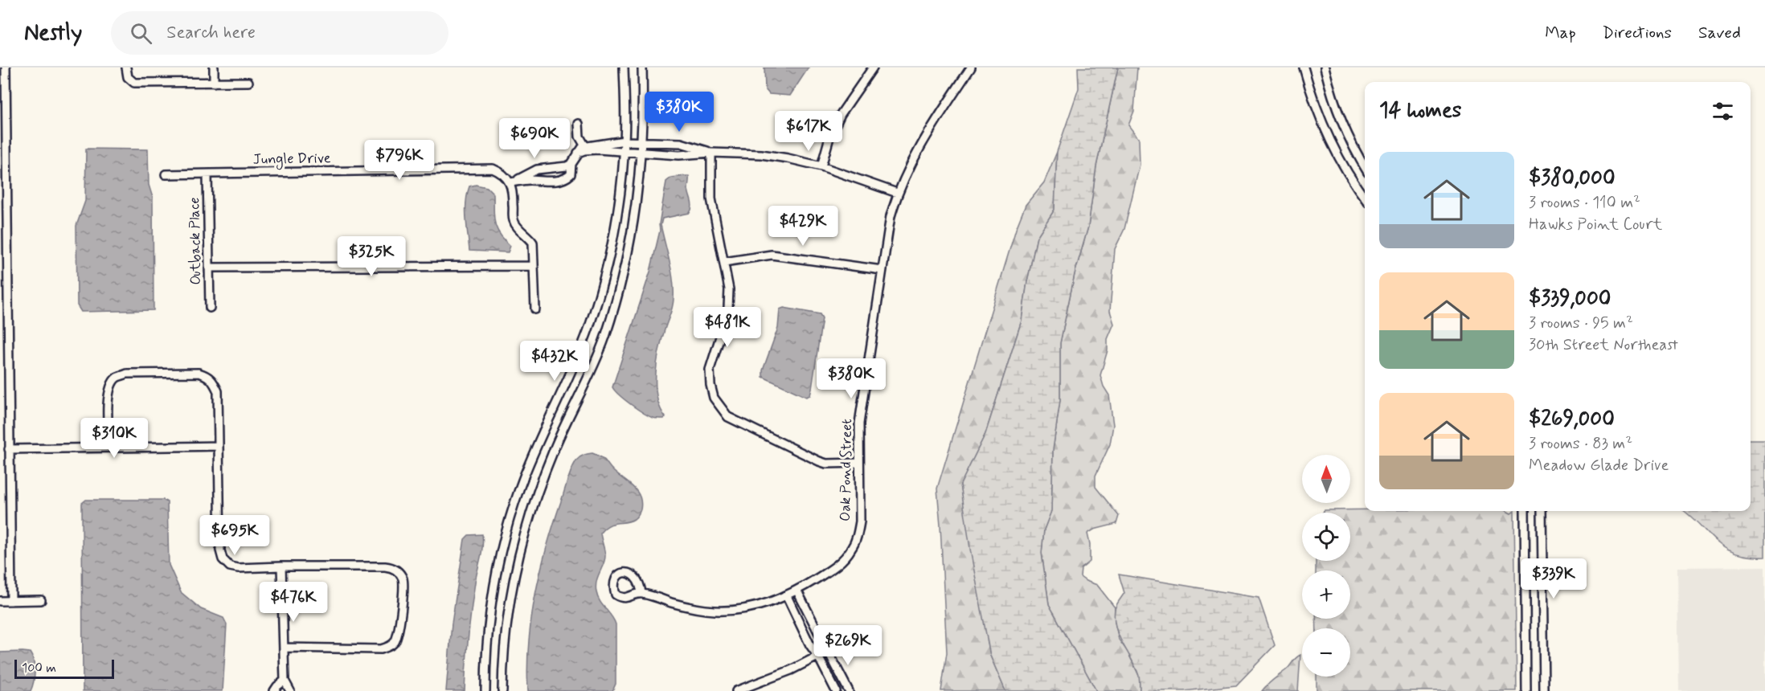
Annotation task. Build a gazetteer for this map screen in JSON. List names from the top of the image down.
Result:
{
  "streets": {
    "street": ["Jungle Drive", "Outback Place", "Oak Pond Street"]
  },
  "crossings": [
    ["Jungle Drive", "Outback Place"]
  ],
  "scale_bar": "100 m",
  "north": "top",
  "page": {
    "header": "Nestly",
    "search": "Search here",
    "nav": ["Map", "Directions", "Saved"],
    "heading": "14 homes",
    "price": [
      "$380K",
      "$617K",
      "$690K",
      "$796K",
      "$429K",
      "$325K",
      "$481K",
      "$432K",
      "$380K",
      "$310K",
      "$695K",
      "$339K",
      "$476K",
      "$269K"
    ],
    "list": [
      {
        "name": "$380,000",
        "note": "3 rooms · 110 m² · Hawks Point Court"
      },
      {
        "name": "$339,000",
        "note": "3 rooms · 95 m² · 30th Street Northeast"
      },
      {
        "name": "$269,000",
        "note": "3 rooms · 83 m² · Meadow Glade Drive"
      }
    ],
    "map_buttons": ["+", "−"],
    "scale": "100 m"
  }
}
